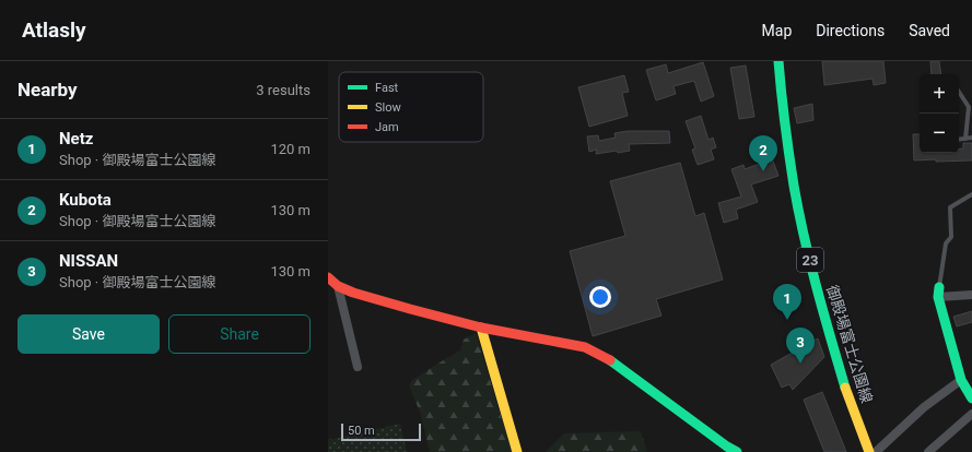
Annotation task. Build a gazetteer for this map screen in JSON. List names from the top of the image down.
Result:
{
  "streets": {
    "street": ["23", "御殿場富士公園線"]
  },
  "legend": ["Fast", "Slow", "Jam"],
  "scale_bar": "50 m",
  "page": {
    "header": "Atlasly",
    "nav": ["Map", "Directions", "Saved"],
    "heading": ["Nearby", "3 results"],
    "map_buttons": ["+", "−"],
    "list": [
      {
        "mark": "1",
        "name": "Netz",
        "note": "Shop · 御殿場富士公園線",
        "value": "120 m"
      },
      {
        "mark": "2",
        "name": "Kubota",
        "note": "Shop · 御殿場富士公園線",
        "value": "130 m"
      },
      {
        "mark": "3",
        "name": "NISSAN",
        "note": "Shop · 御殿場富士公園線",
        "value": "130 m"
      }
    ],
    "pins": ["2", "1", "3"],
    "buttons": ["Save", "Share"],
    "scale": "50 m"
  }
}
